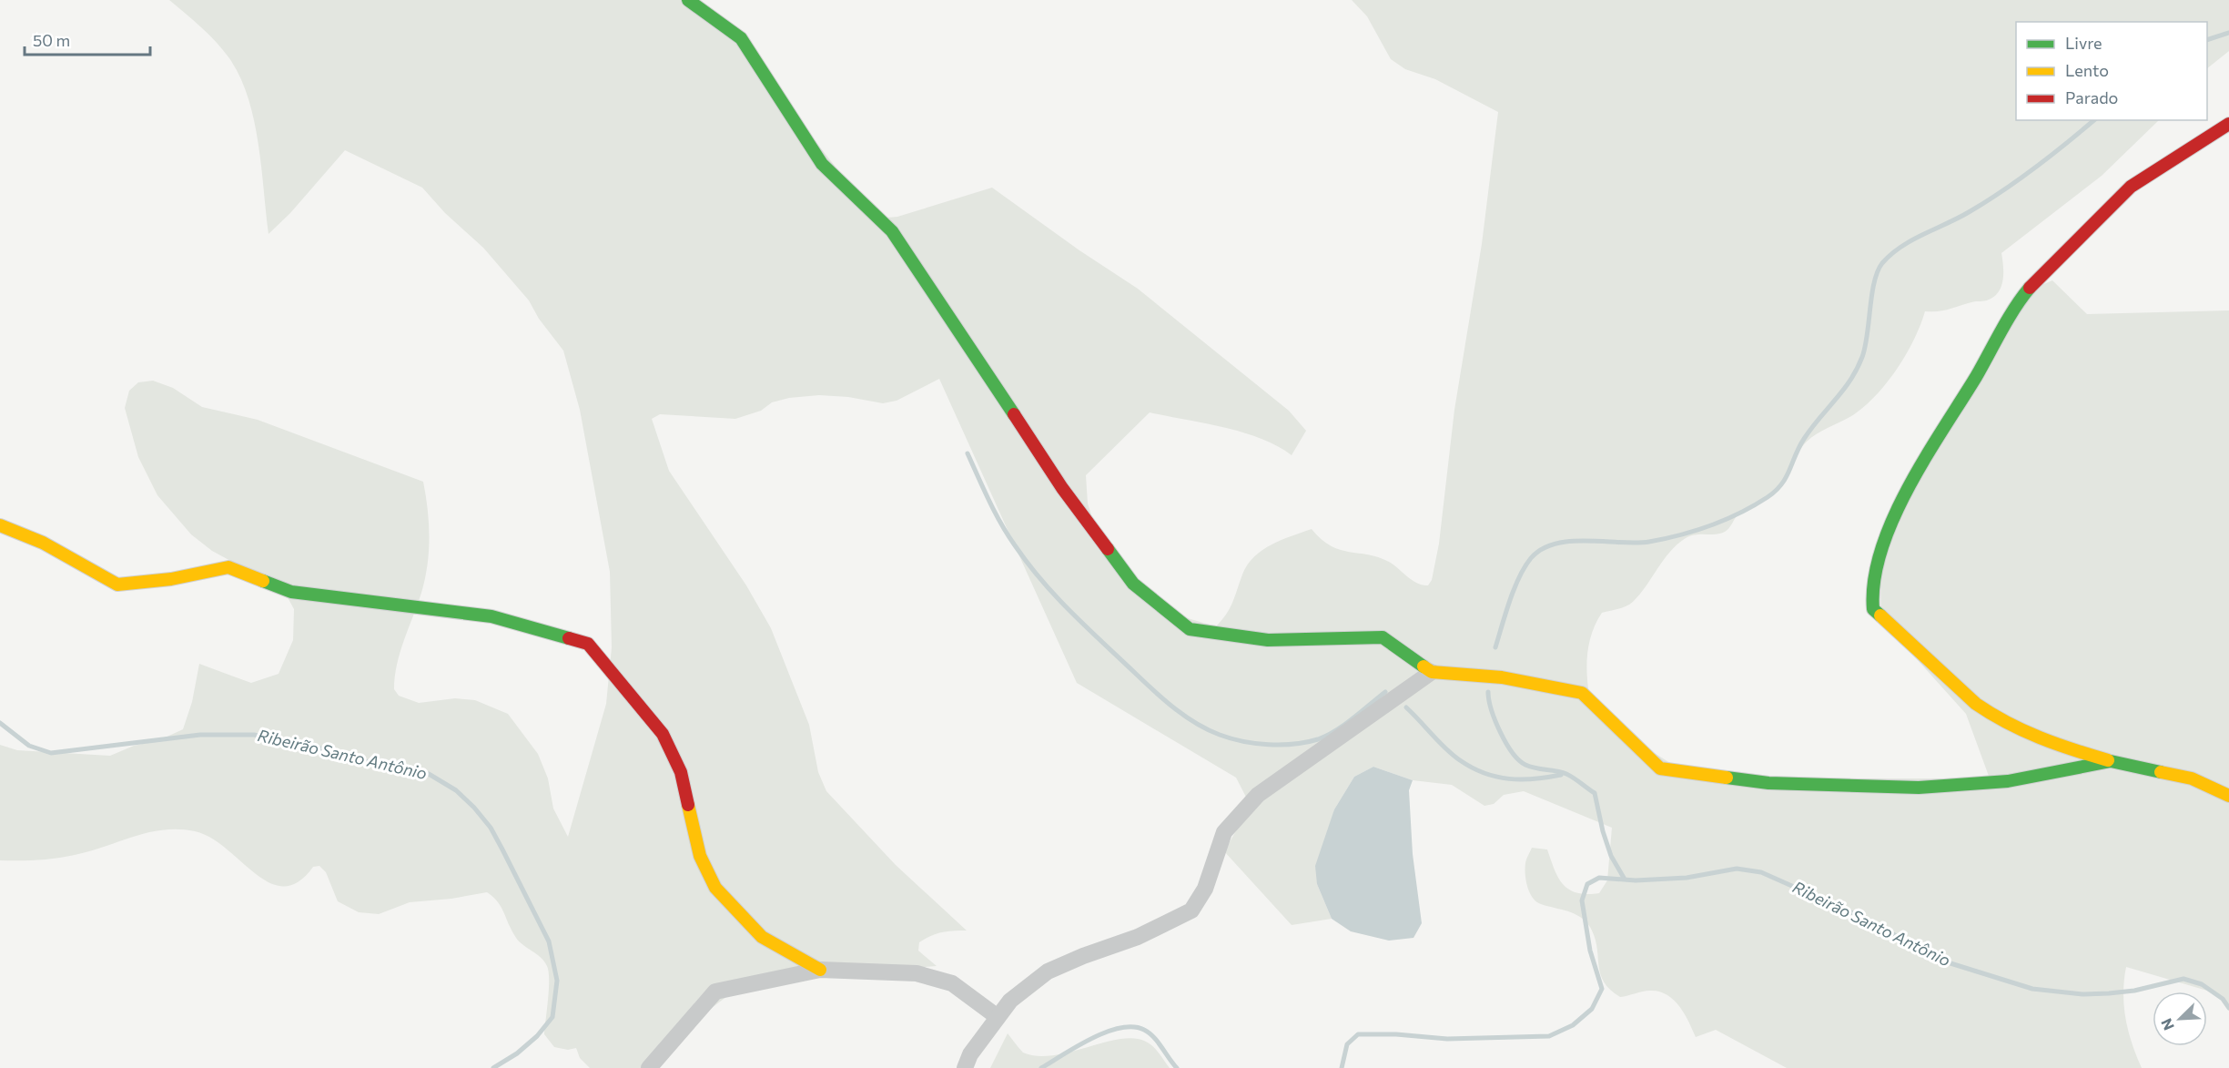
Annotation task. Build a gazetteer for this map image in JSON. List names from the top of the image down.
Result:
{
  "water": ["Ribeirão Santo Antônio"],
  "legend": ["Livre", "Lento", "Parado"],
  "scale_bar": "50 m",
  "north": "bottom left"
}
